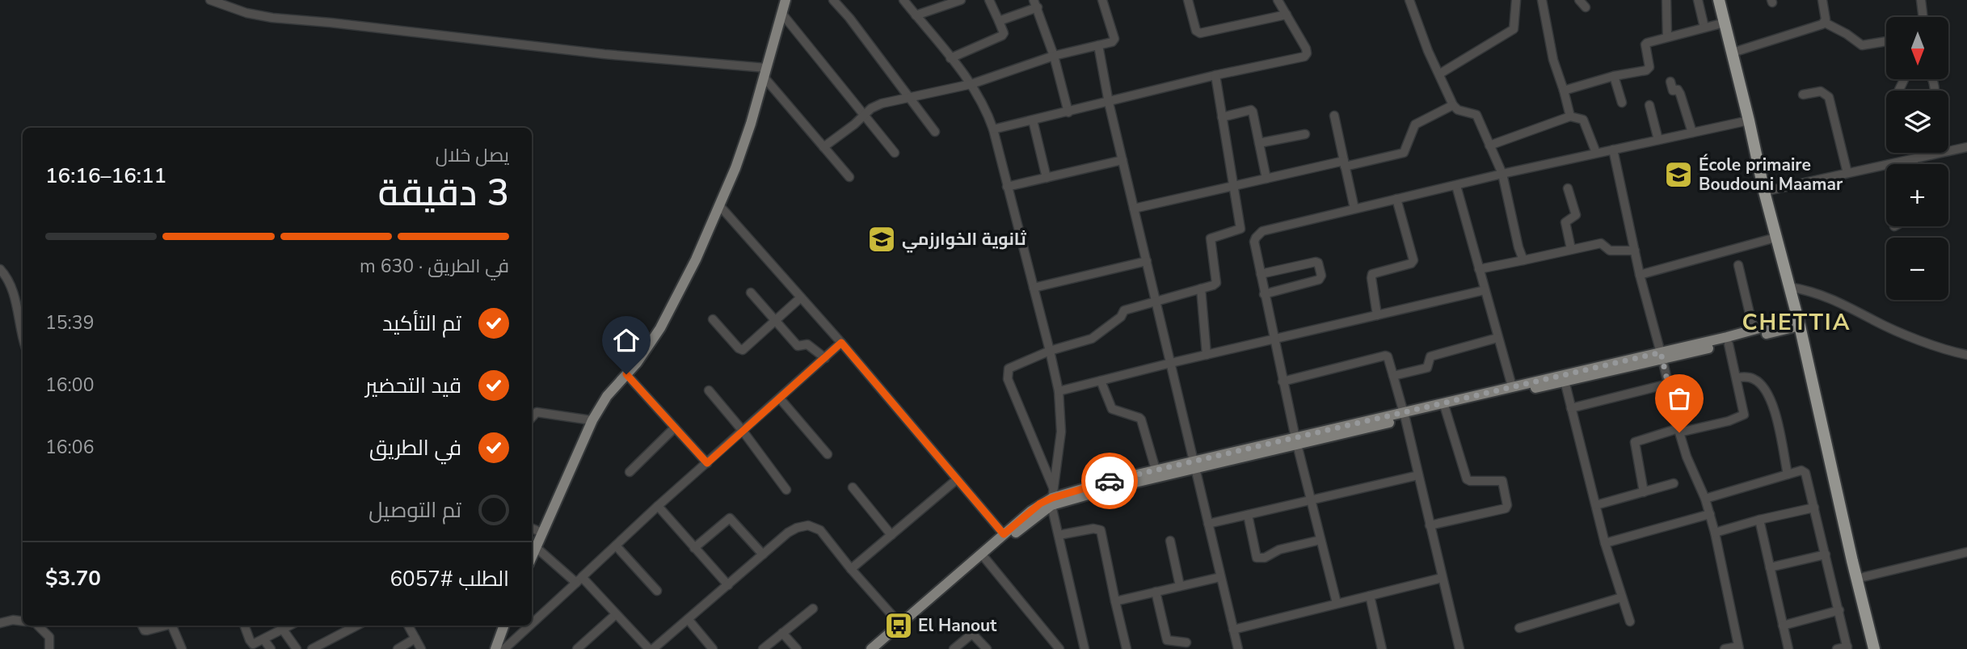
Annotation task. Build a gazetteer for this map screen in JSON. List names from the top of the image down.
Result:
{
  "districts": ["CHETTIA"],
  "places": {
    "school or university": ["École primaire Boudouni Maamar", "ثانوية الخوارزمي"],
    "bus stop": ["El Hanout"]
  },
  "north": "bottom",
  "page": {
    "map_buttons": ["+", "−"],
    "heading": ["3 دقيقة", "يصل خلال", "16:11–16:16"],
    "panel": ["الطلب #6057", "$3.70"],
    "bar": "في الطريق · 630 m",
    "list": [
      ["تم التأكيد", "15:39"],
      ["قيد التحضير", "16:00"],
      ["في الطريق", "16:06"],
      "تم التوصيل"
    ]
  }
}
